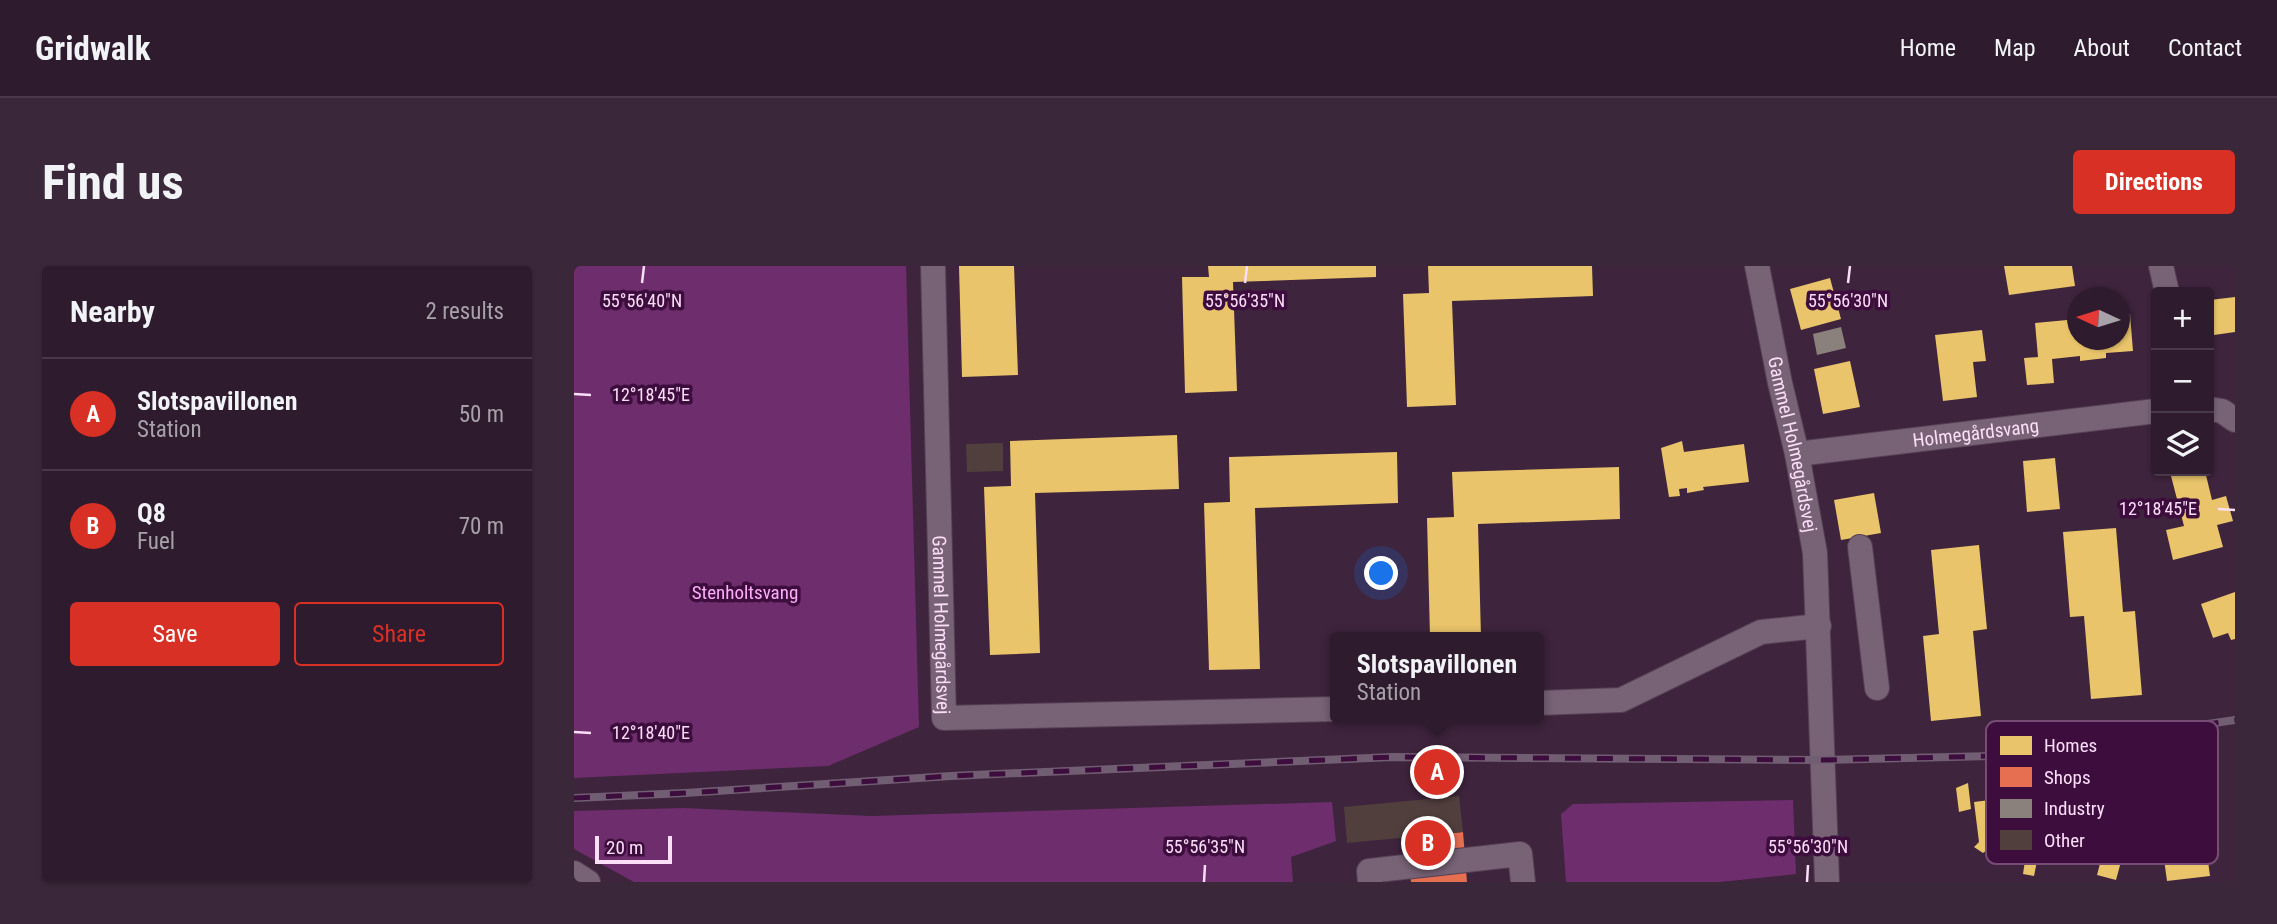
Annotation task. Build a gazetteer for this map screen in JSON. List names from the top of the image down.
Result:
{
  "streets": {
    "street": ["Holmegårdsvang", "Gammel Holmegårdsvej"]
  },
  "crossings": [
    ["Holmegårdsvang", "Gammel Holmegårdsvej"]
  ],
  "parks": ["Stenholtsvang"],
  "legend": [
    "Homes",
    "Shops",
    "Industry",
    "Other"
  ],
  "scale_bar": "20 m",
  "north": "left",
  "page": {
    "header": "Gridwalk",
    "nav": [
      "Home",
      "Map",
      "About",
      "Contact"
    ],
    "buttons": [
      "Directions",
      ["Save", "Share"]
    ],
    "title": "Find us",
    "heading": ["Nearby", "2 results"],
    "map_buttons": ["+", "−"],
    "list": [
      {
        "mark": "A",
        "name": "Slotspavillonen",
        "note": "Station",
        "value": "50 m"
      },
      {
        "mark": "B",
        "name": "Q8",
        "note": "Fuel",
        "value": "70 m"
      }
    ],
    "popup": ["Slotspavillonen", "Station"],
    "pins": ["A", "B"],
    "scale": "20 m"
  },
  "coordinates": [
    "55°56'40\"N",
    "55°56'35\"N",
    "55°56'30\"N",
    "12°18'45\"E",
    "12°18'40\"E"
  ]
}
